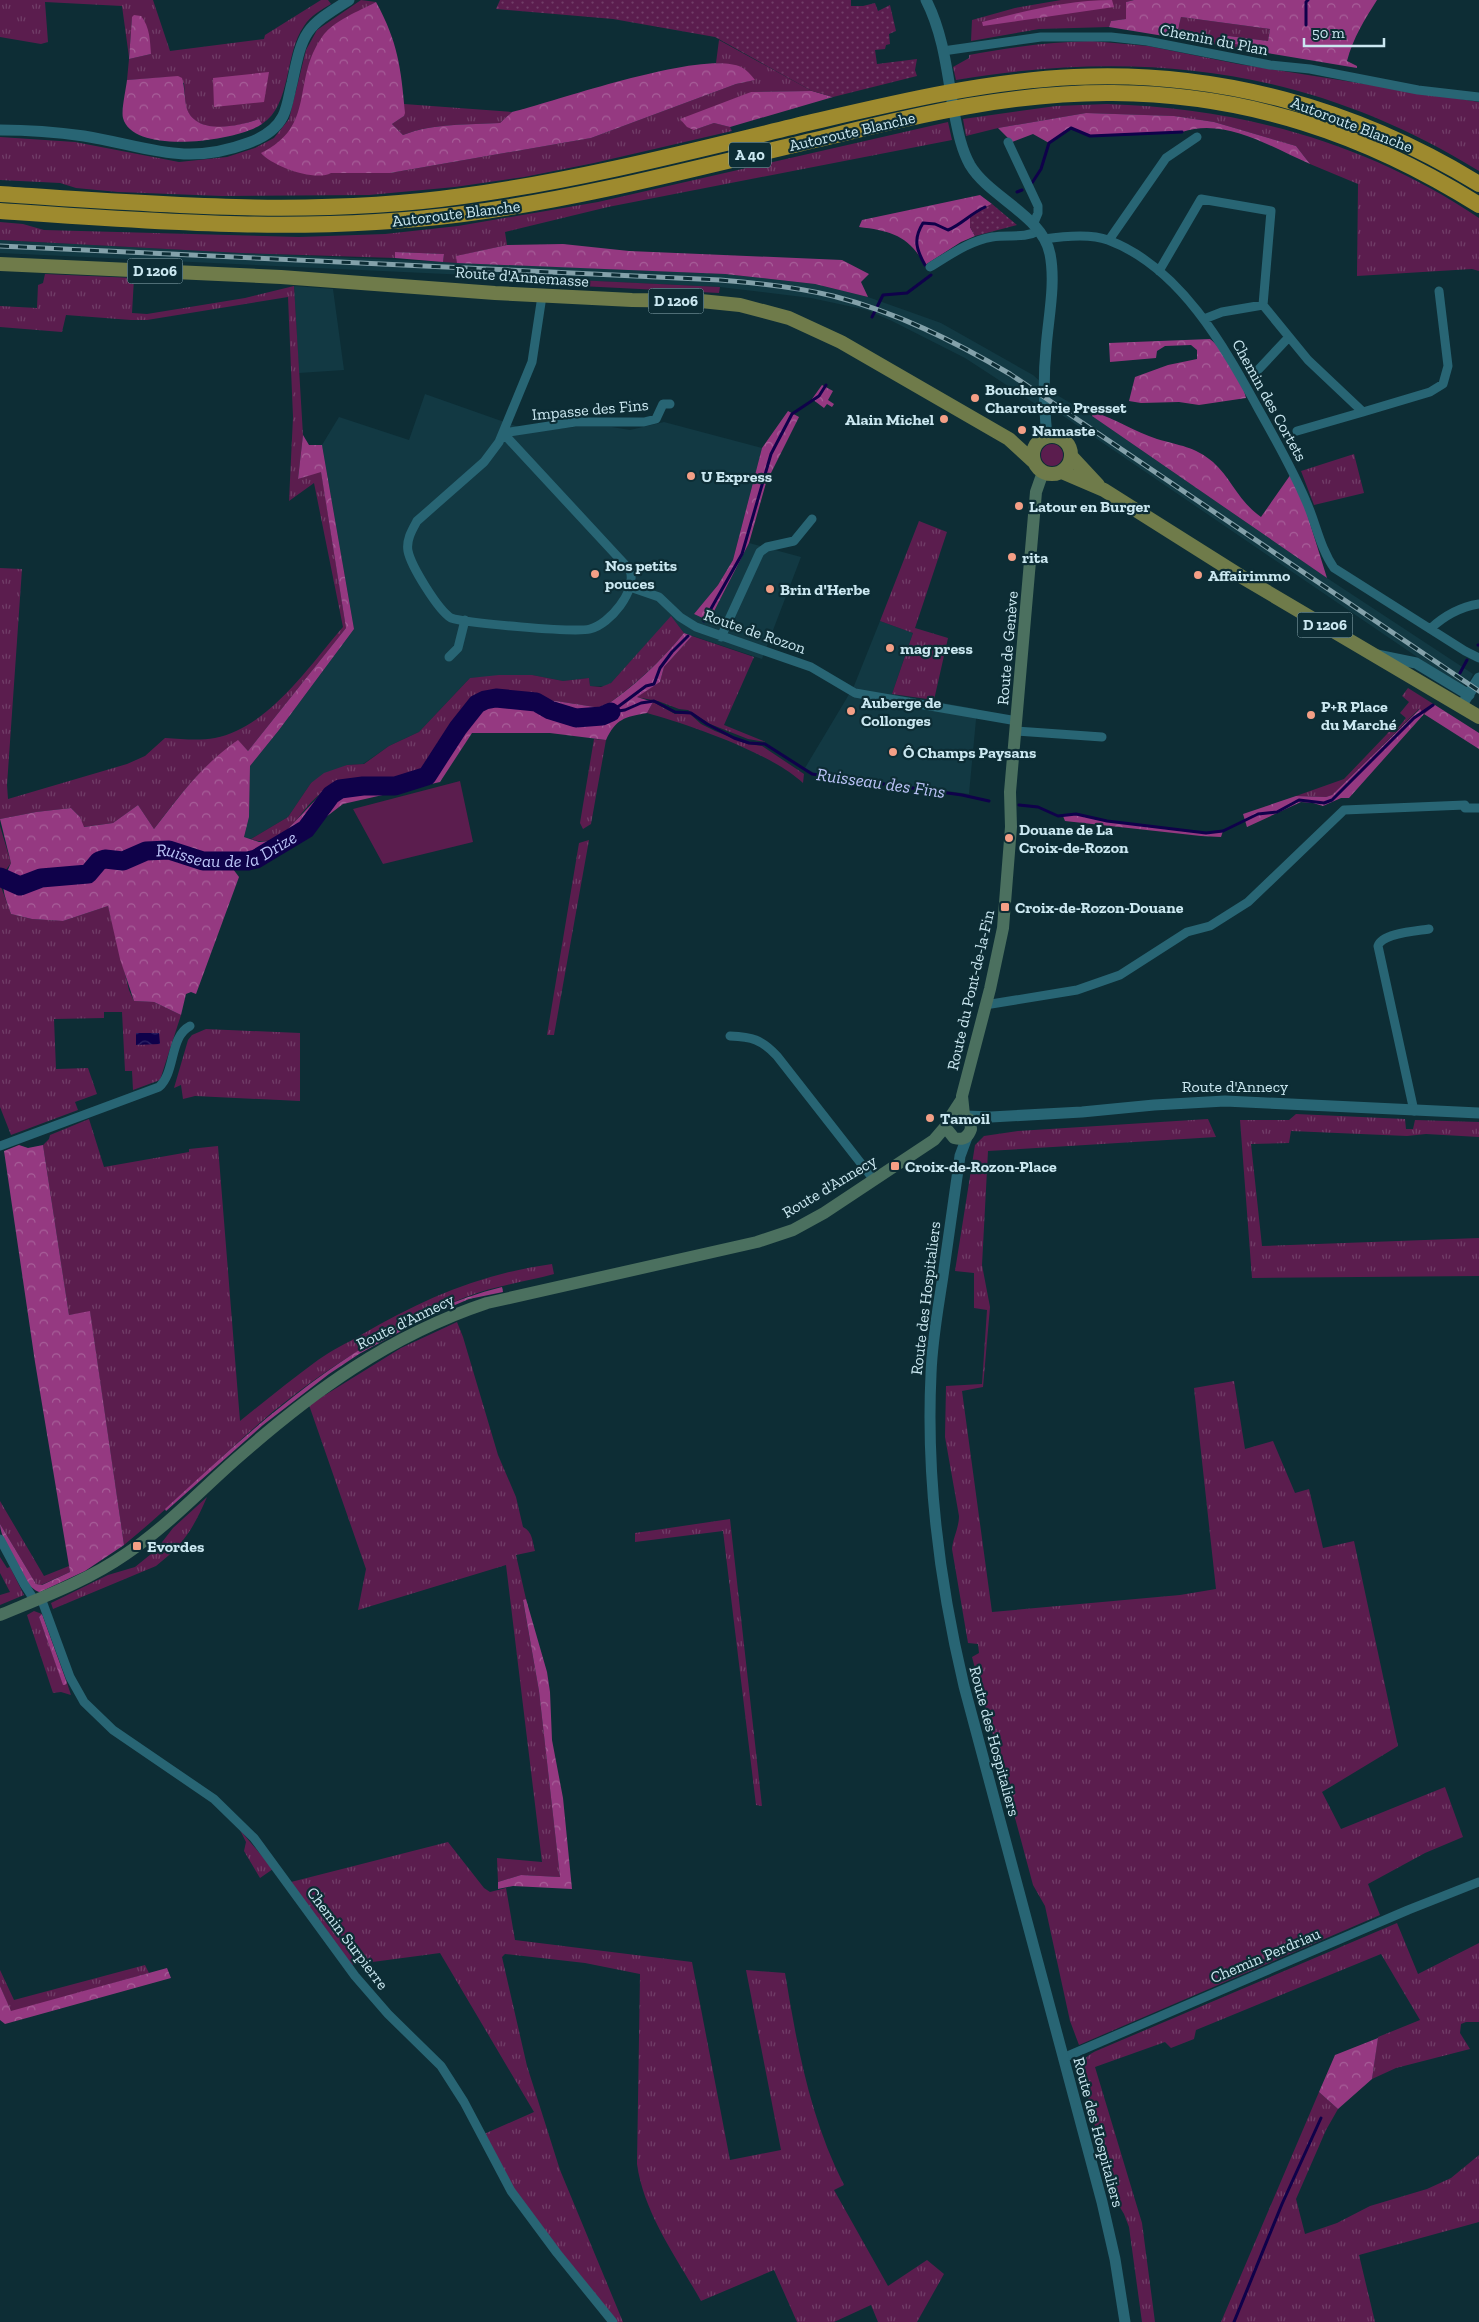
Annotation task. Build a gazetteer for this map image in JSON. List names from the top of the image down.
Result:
{
  "streets": {
    "highway": ["Autoroute Blanche", "A 40"],
    "main road": [
      "D 1206",
      "Route d'Annemasse",
      "Route de Genève",
      "Route du Pont-de-la-Fin",
      "Route d'Annecy"
    ],
    "street": [
      "Chemin du Plan",
      "Chemin des Cortets",
      "Impasse des Fins",
      "Route de Rozon",
      "Route des Hospitaliers",
      "Chemin Surpierre",
      "Chemin Perdriau"
    ]
  },
  "crossings": [
    ["D 1206", "Route d'Annemasse"],
    ["D 1206", "Route de Genève"],
    ["Route d'Annemasse", "Route de Genève"],
    ["Route de Rozon", "Route de Genève"],
    ["Route de Genève", "Route du Pont-de-la-Fin"],
    ["Route du Pont-de-la-Fin", "Route d'Annecy"],
    ["Route du Pont-de-la-Fin", "Route des Hospitaliers"],
    ["Route d'Annecy", "Route des Hospitaliers"],
    ["Route d'Annecy", "Chemin Surpierre"],
    ["Route des Hospitaliers", "Chemin Perdriau"]
  ],
  "water": ["Ruisseau des Fins", "Ruisseau de la Drize"],
  "places": {
    "other": [
      "Boucherie Charcuterie Presset",
      "Alain Michel",
      "Namaste",
      "U Express",
      "Latour en Burger",
      "rita",
      "Nos petits pouces",
      "Affairimmo",
      "Brin d'Herbe",
      "mag press",
      "Auberge de Collonges",
      "P+R Place du Marché",
      "Ô Champs Paysans",
      "Douane de La Croix-de-Rozon",
      "Tamoil"
    ],
    "transit": ["Croix-de-Rozon-Douane", "Croix-de-Rozon-Place", "Evordes"]
  },
  "scale_bar": "50 m"
}
